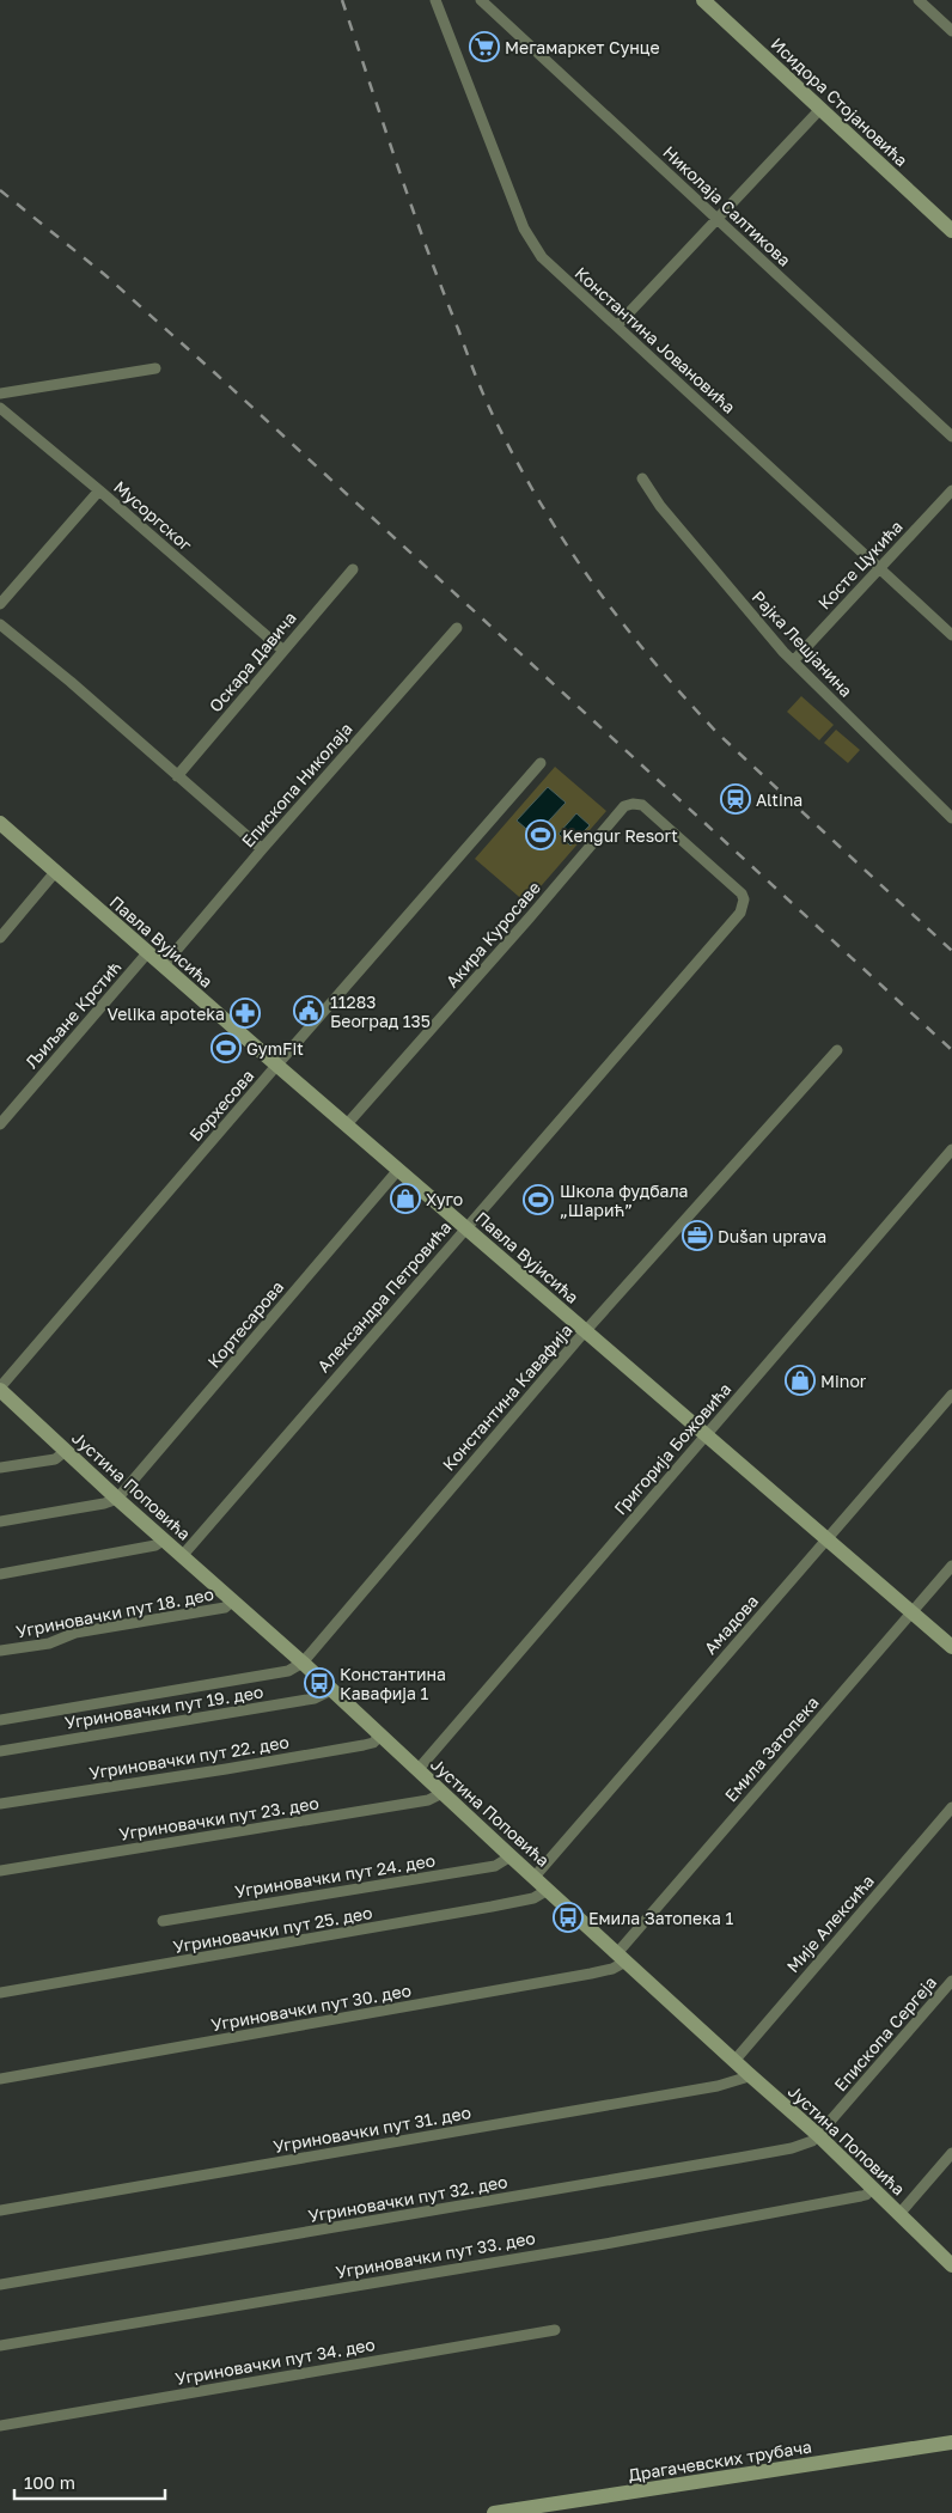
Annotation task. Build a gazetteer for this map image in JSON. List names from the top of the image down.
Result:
{
  "streets": {
    "street": [
      "Исидора Стојановића",
      "Николаја Салтикова",
      "Константина Јовановића",
      "Мусоргског",
      "Косте Цукића",
      "Рајка Лешјанина",
      "Оскара Давича",
      "Епископа Николаја",
      "Акира Куросаве",
      "Павла Вујисића",
      "Љиљане Крстић",
      "Борхесова",
      "Александра Петровића",
      "Кортесарова",
      "Константина Кавафија",
      "Григорија Божовића",
      "Јустина Поповића",
      "Угриновачки пут 18. део",
      "Амадова",
      "Угриновачки пут 19. део",
      "Емила Затопека",
      "Угриновачки пут 22. део",
      "Угриновачки пут 23. део",
      "Угриновачки пут 24. део",
      "Мије Алексића",
      "Угриновачки пут 25. део",
      "Угриновачки пут 30. део",
      "Епископа Сергеја",
      "Угриновачки пут 31. део",
      "Угриновачки пут 32. део",
      "Угриновачки пут 33. део",
      "Угриновачки пут 34. део",
      "Драгачевских трубача"
    ]
  },
  "crossings": [
    ["Константина Јовановића", "Косте Цукића"],
    ["Мусоргског", "Оскара Давича"],
    ["Косте Цукића", "Рајка Лешјанина"],
    ["Епископа Николаја", "Павла Вујисића"],
    ["Акира Куросаве", "Павла Вујисића"],
    ["Акира Куросаве", "Александра Петровића"],
    ["Павла Вујисића", "Љиљане Крстић"],
    ["Павла Вујисића", "Борхесова"],
    ["Павла Вујисића", "Александра Петровића"],
    ["Павла Вујисића", "Кортесарова"],
    ["Павла Вујисића", "Константина Кавафија"],
    ["Павла Вујисића", "Григорија Божовића"],
    ["Павла Вујисића", "Амадова"],
    ["Павла Вујисића", "Емила Затопека"],
    ["Борхесова", "Јустина Поповића"],
    ["Александра Петровића", "Јустина Поповића"],
    ["Кортесарова", "Јустина Поповића"],
    ["Константина Кавафија", "Јустина Поповића"],
    ["Григорија Божовића", "Јустина Поповића"],
    ["Јустина Поповића", "Угриновачки пут 18. део"],
    ["Јустина Поповића", "Амадова"],
    ["Јустина Поповића", "Угриновачки пут 19. део"],
    ["Јустина Поповића", "Емила Затопека"],
    ["Јустина Поповића", "Угриновачки пут 22. део"],
    ["Јустина Поповића", "Угриновачки пут 23. део"],
    ["Јустина Поповића", "Угриновачки пут 24. део"],
    ["Јустина Поповића", "Мије Алексића"],
    ["Јустина Поповића", "Угриновачки пут 25. део"],
    ["Јустина Поповића", "Угриновачки пут 30. део"],
    ["Јустина Поповића", "Епископа Сергеја"],
    ["Јустина Поповића", "Угриновачки пут 31. део"],
    ["Јустина Поповића", "Угриновачки пут 32. део"],
    ["Јустина Поповића", "Угриновачки пут 33. део"],
    ["Емила Затопека", "Угриновачки пут 30. део"],
    ["Епископа Сергеја", "Угриновачки пут 32. део"]
  ],
  "places": {
    "supermarket": ["Мегамаркет Сунце"],
    "station": ["Altina"],
    "sports": ["Kengur Resort", "GymFit", "Школа фудбала „Шарић”"],
    "public building": ["11283 Београд 135"],
    "pharmacy": ["Velika apoteka"],
    "shop": ["Хуго", "Minor"],
    "office": ["Dušan uprava"],
    "bus stop": ["Константина Кавафија 1", "Емила Затопека 1"]
  },
  "scale_bar": "100 m"
}
